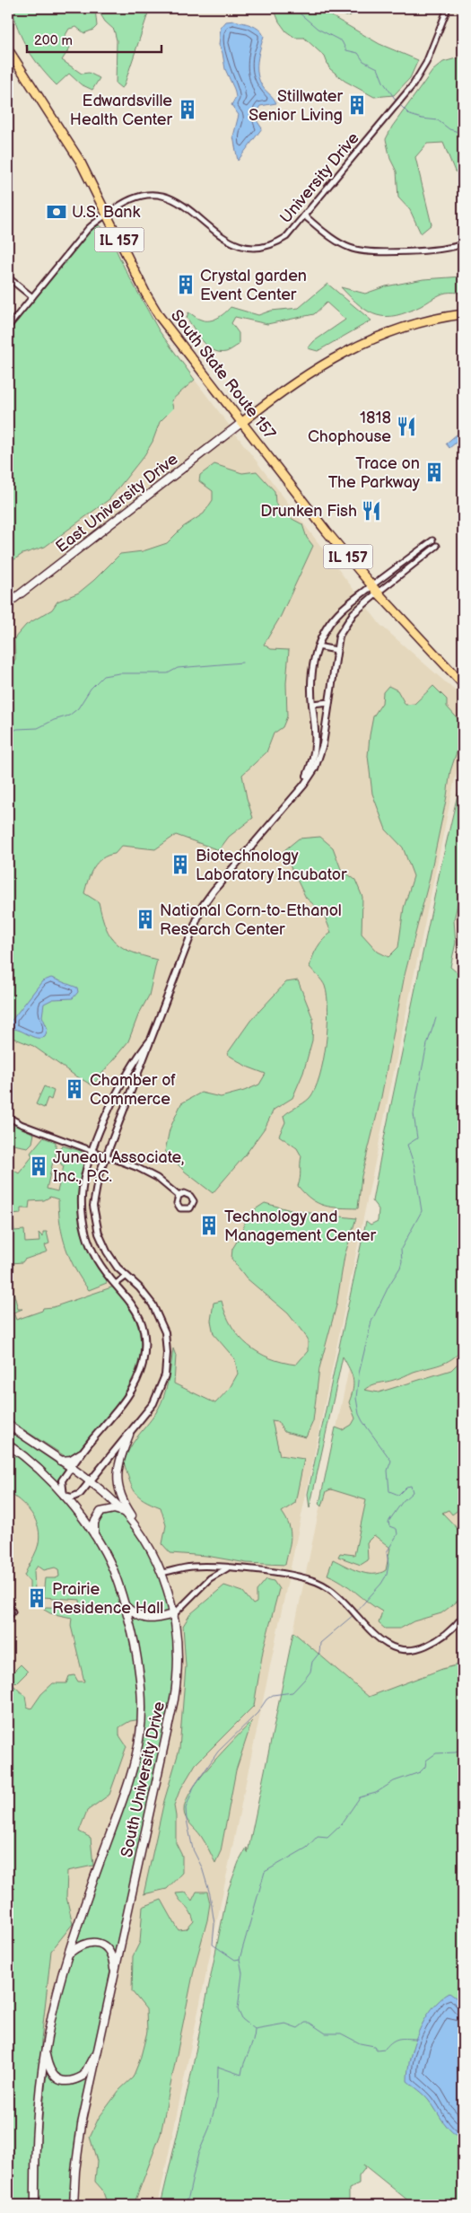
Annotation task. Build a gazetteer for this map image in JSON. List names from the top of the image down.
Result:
{
  "streets": {
    "main road": [
      "IL 157",
      "South State Route 157",
      "East University Drive",
      "South University Drive"
    ],
    "street": ["University Drive"]
  },
  "crossings": [
    ["University Drive", "South State Route 157"],
    ["South State Route 157", "East University Drive"]
  ],
  "places": {
    "building": [
      "Stillwater Senior Living",
      "Edwardsville Health Center",
      "Crystal garden Event Center",
      "Trace on The Parkway",
      "Biotechnology Laboratory Incubator",
      "National Corn-to-Ethanol Research Center",
      "Chamber of Commerce",
      "Juneau Associate, Inc., P.C.",
      "Technology and Management Center",
      "Prairie Residence Hall"
    ],
    "bank": ["U.S. Bank"],
    "restaurant": ["1818 Chophouse", "Drunken Fish"]
  },
  "scale_bar": "200 m"
}
